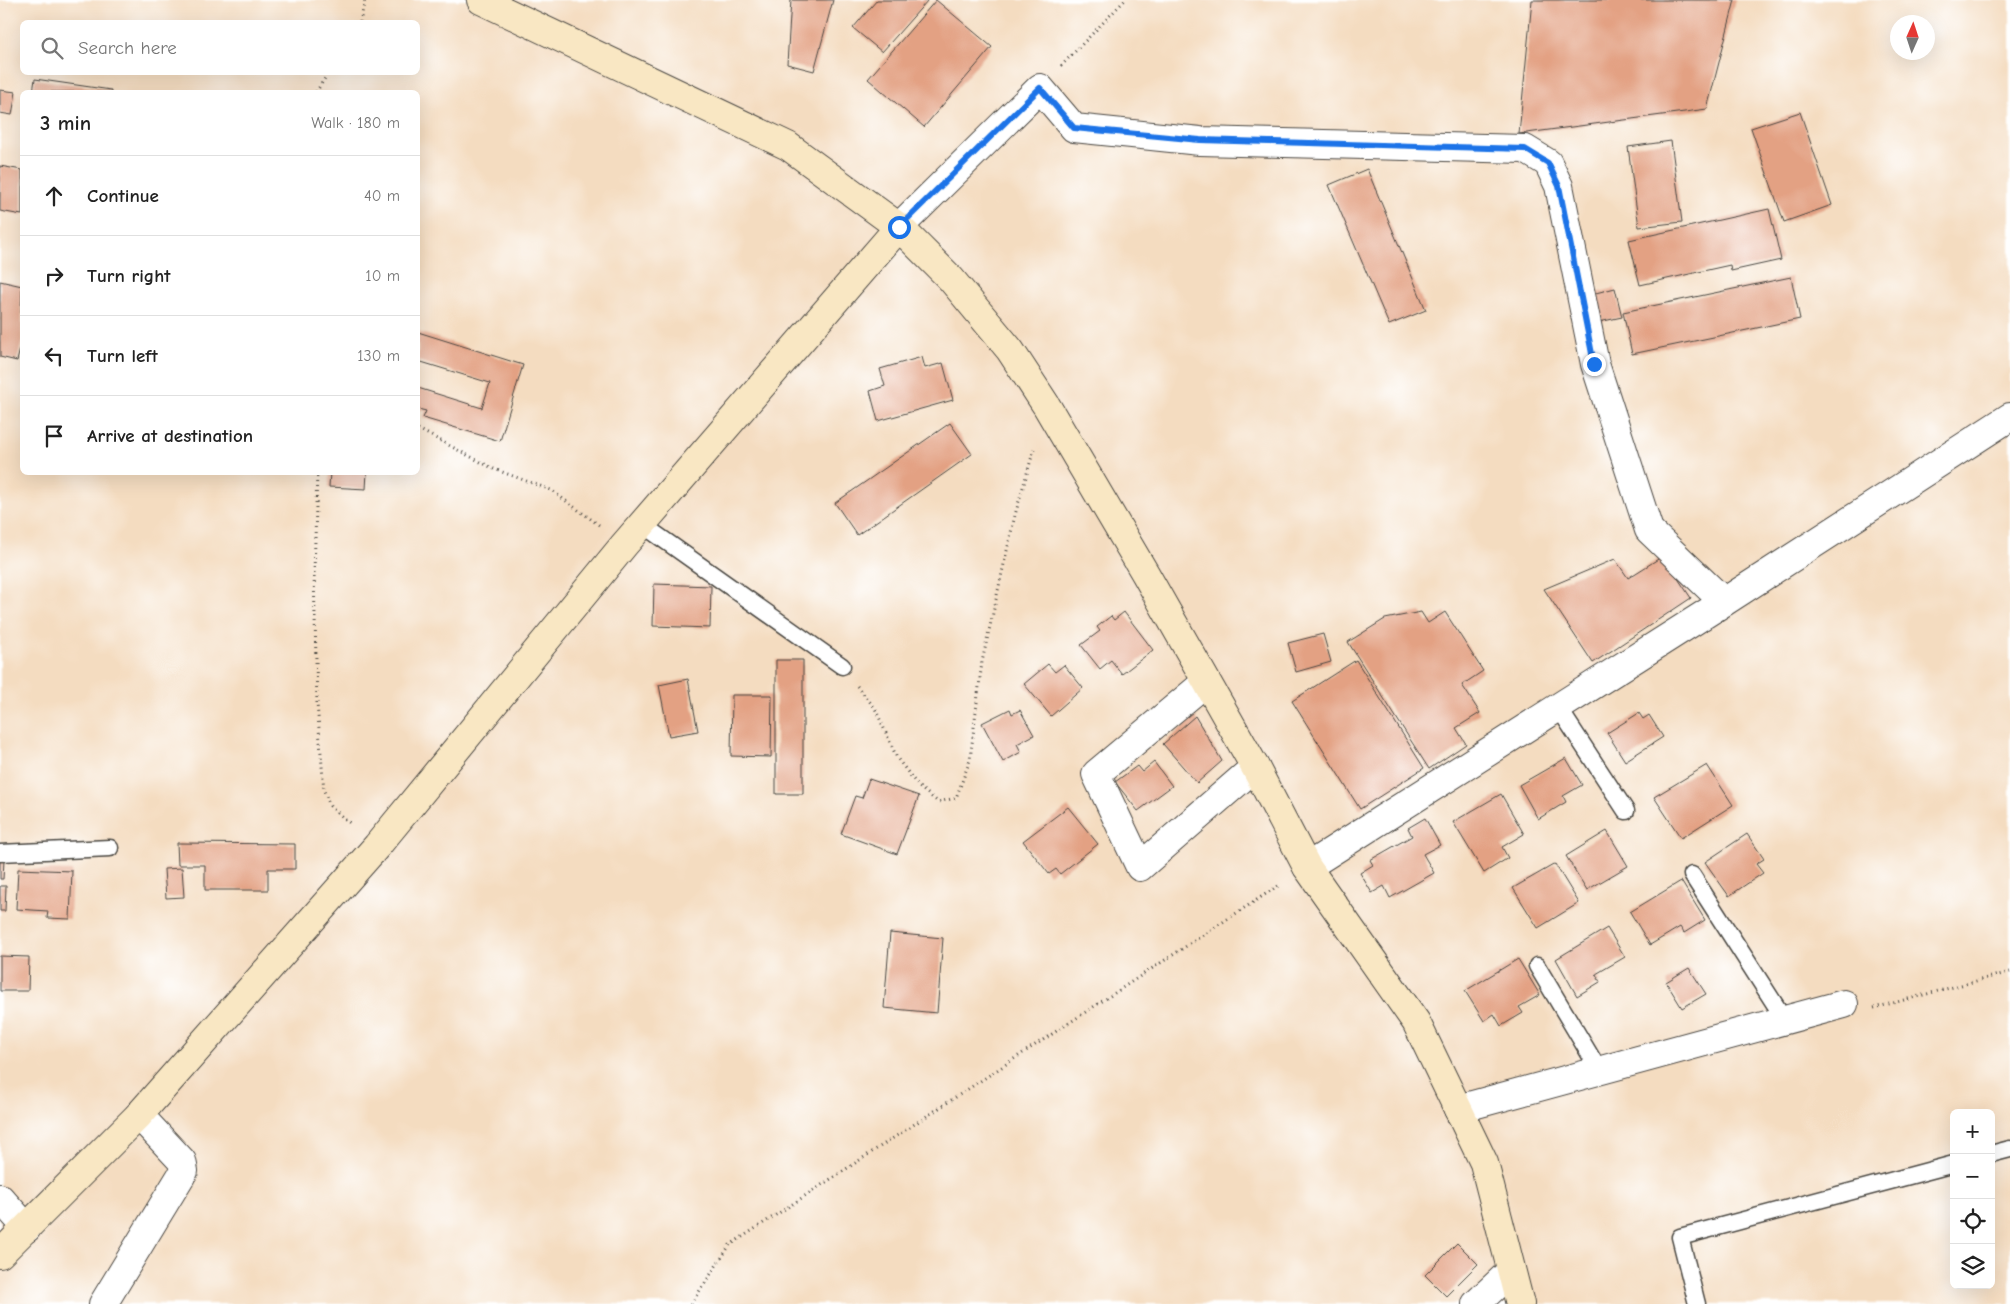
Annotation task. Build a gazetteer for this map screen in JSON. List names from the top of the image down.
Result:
{
  "north": "top",
  "page": {
    "search": "Search here",
    "heading": ["3 min", "Walk · 180 m"],
    "list": [
      ["Continue", "40 m"],
      ["Turn right", "10 m"],
      ["Turn left", "130 m"],
      "Arrive at destination"
    ],
    "map_buttons": ["+", "−"]
  }
}
